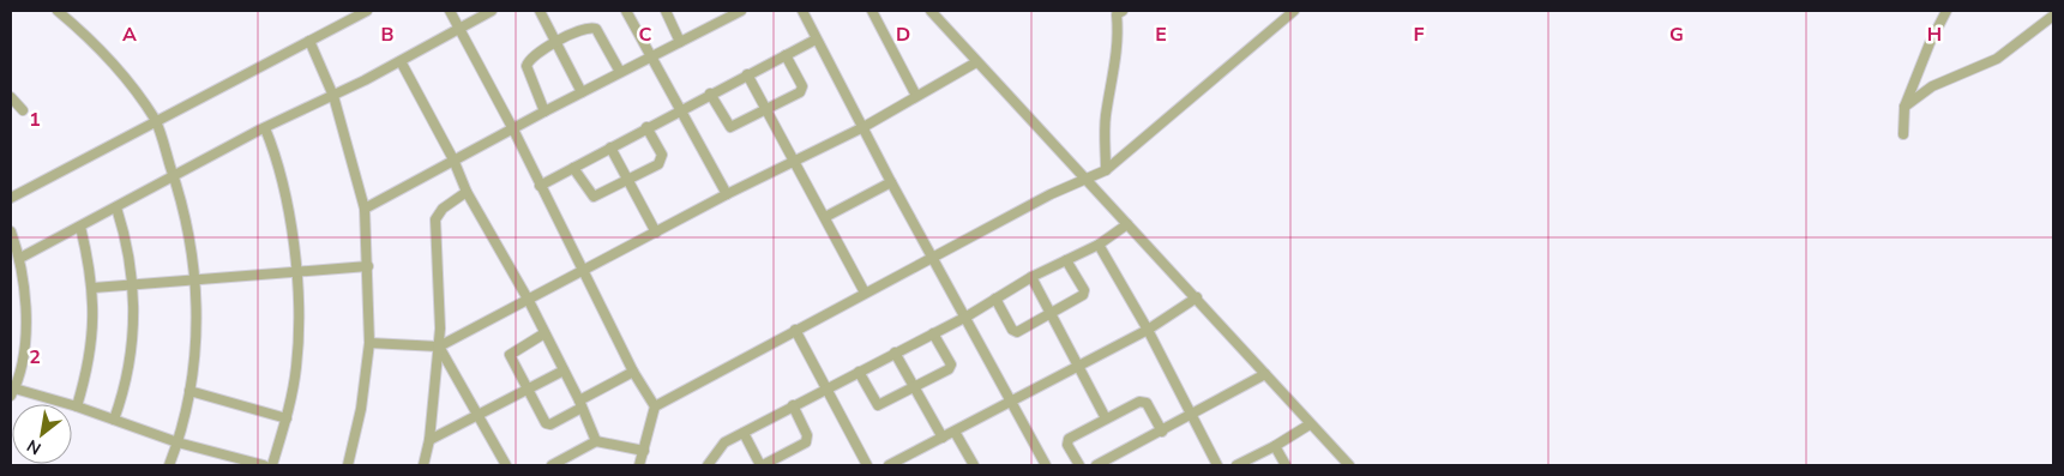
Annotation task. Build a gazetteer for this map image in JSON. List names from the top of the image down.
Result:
{
  "north": "bottom left",
  "grid": {
    "columns": [
      "A",
      "B",
      "C",
      "D",
      "E",
      "F",
      "G",
      "H"
    ],
    "rows": ["1", "2"]
  }
}
